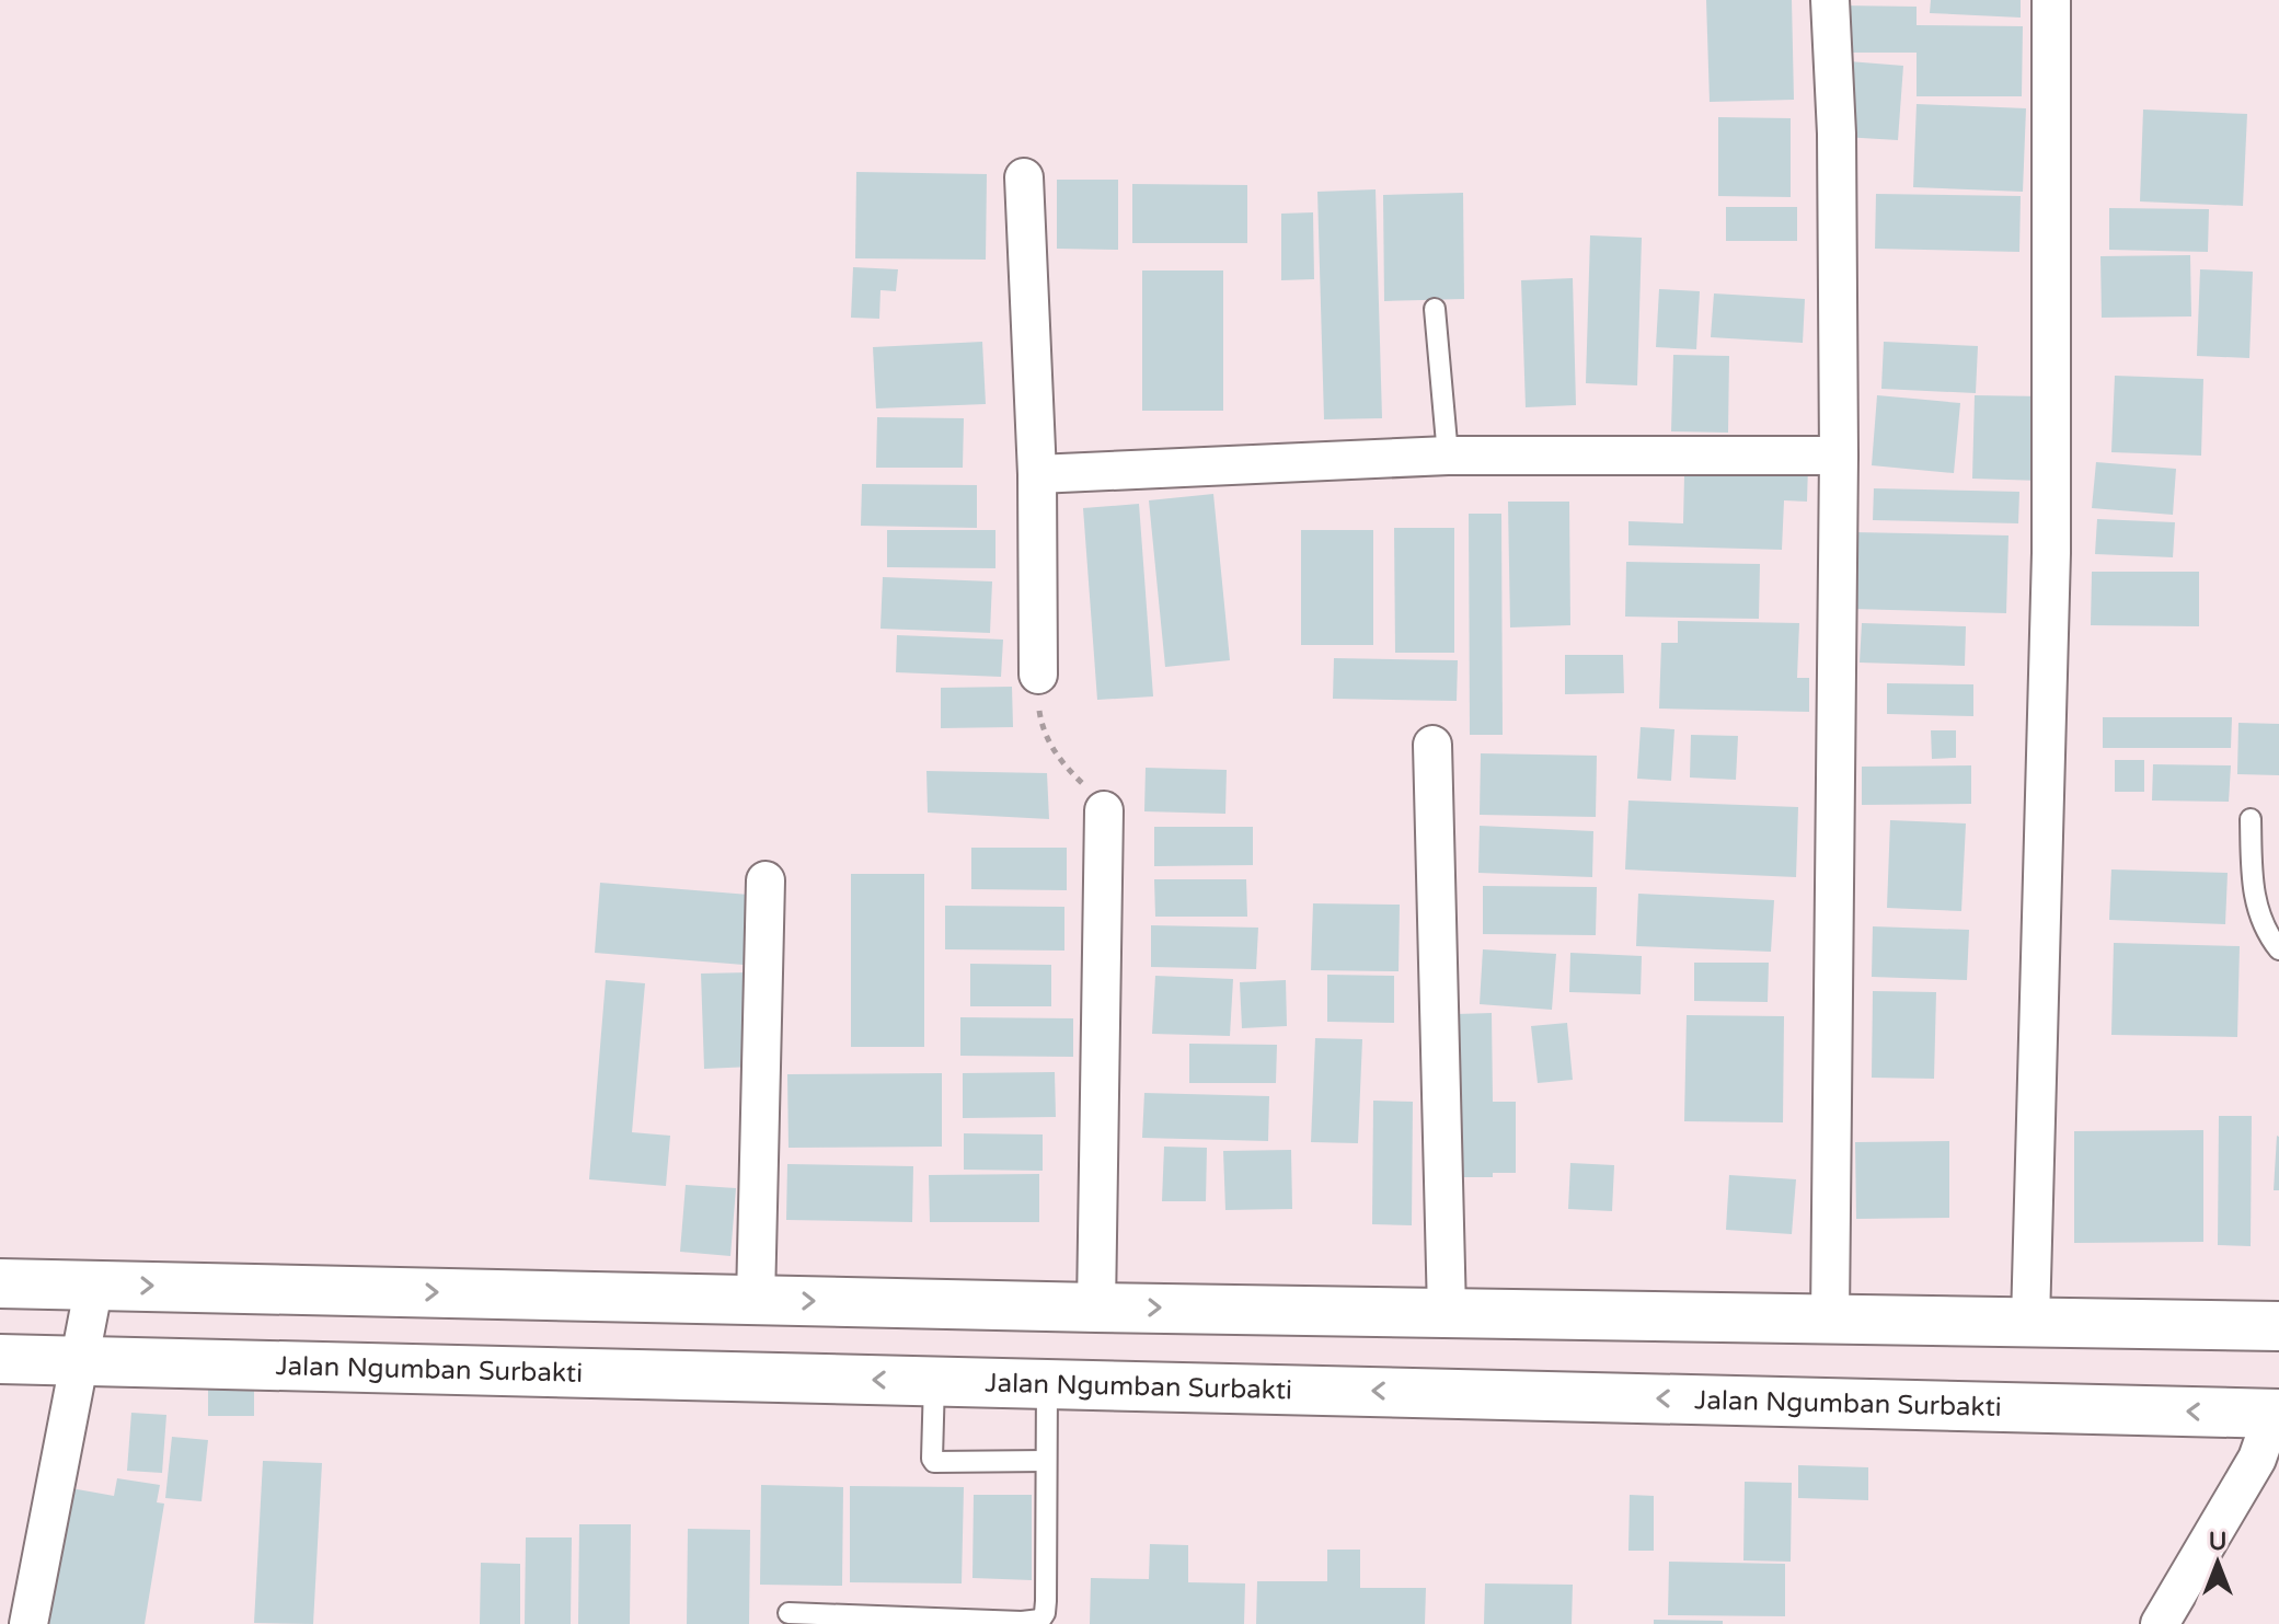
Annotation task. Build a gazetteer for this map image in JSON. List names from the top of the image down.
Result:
{
  "streets": {
    "highway": ["Jalan Ngumban Surbakti"]
  },
  "north": "top"
}
